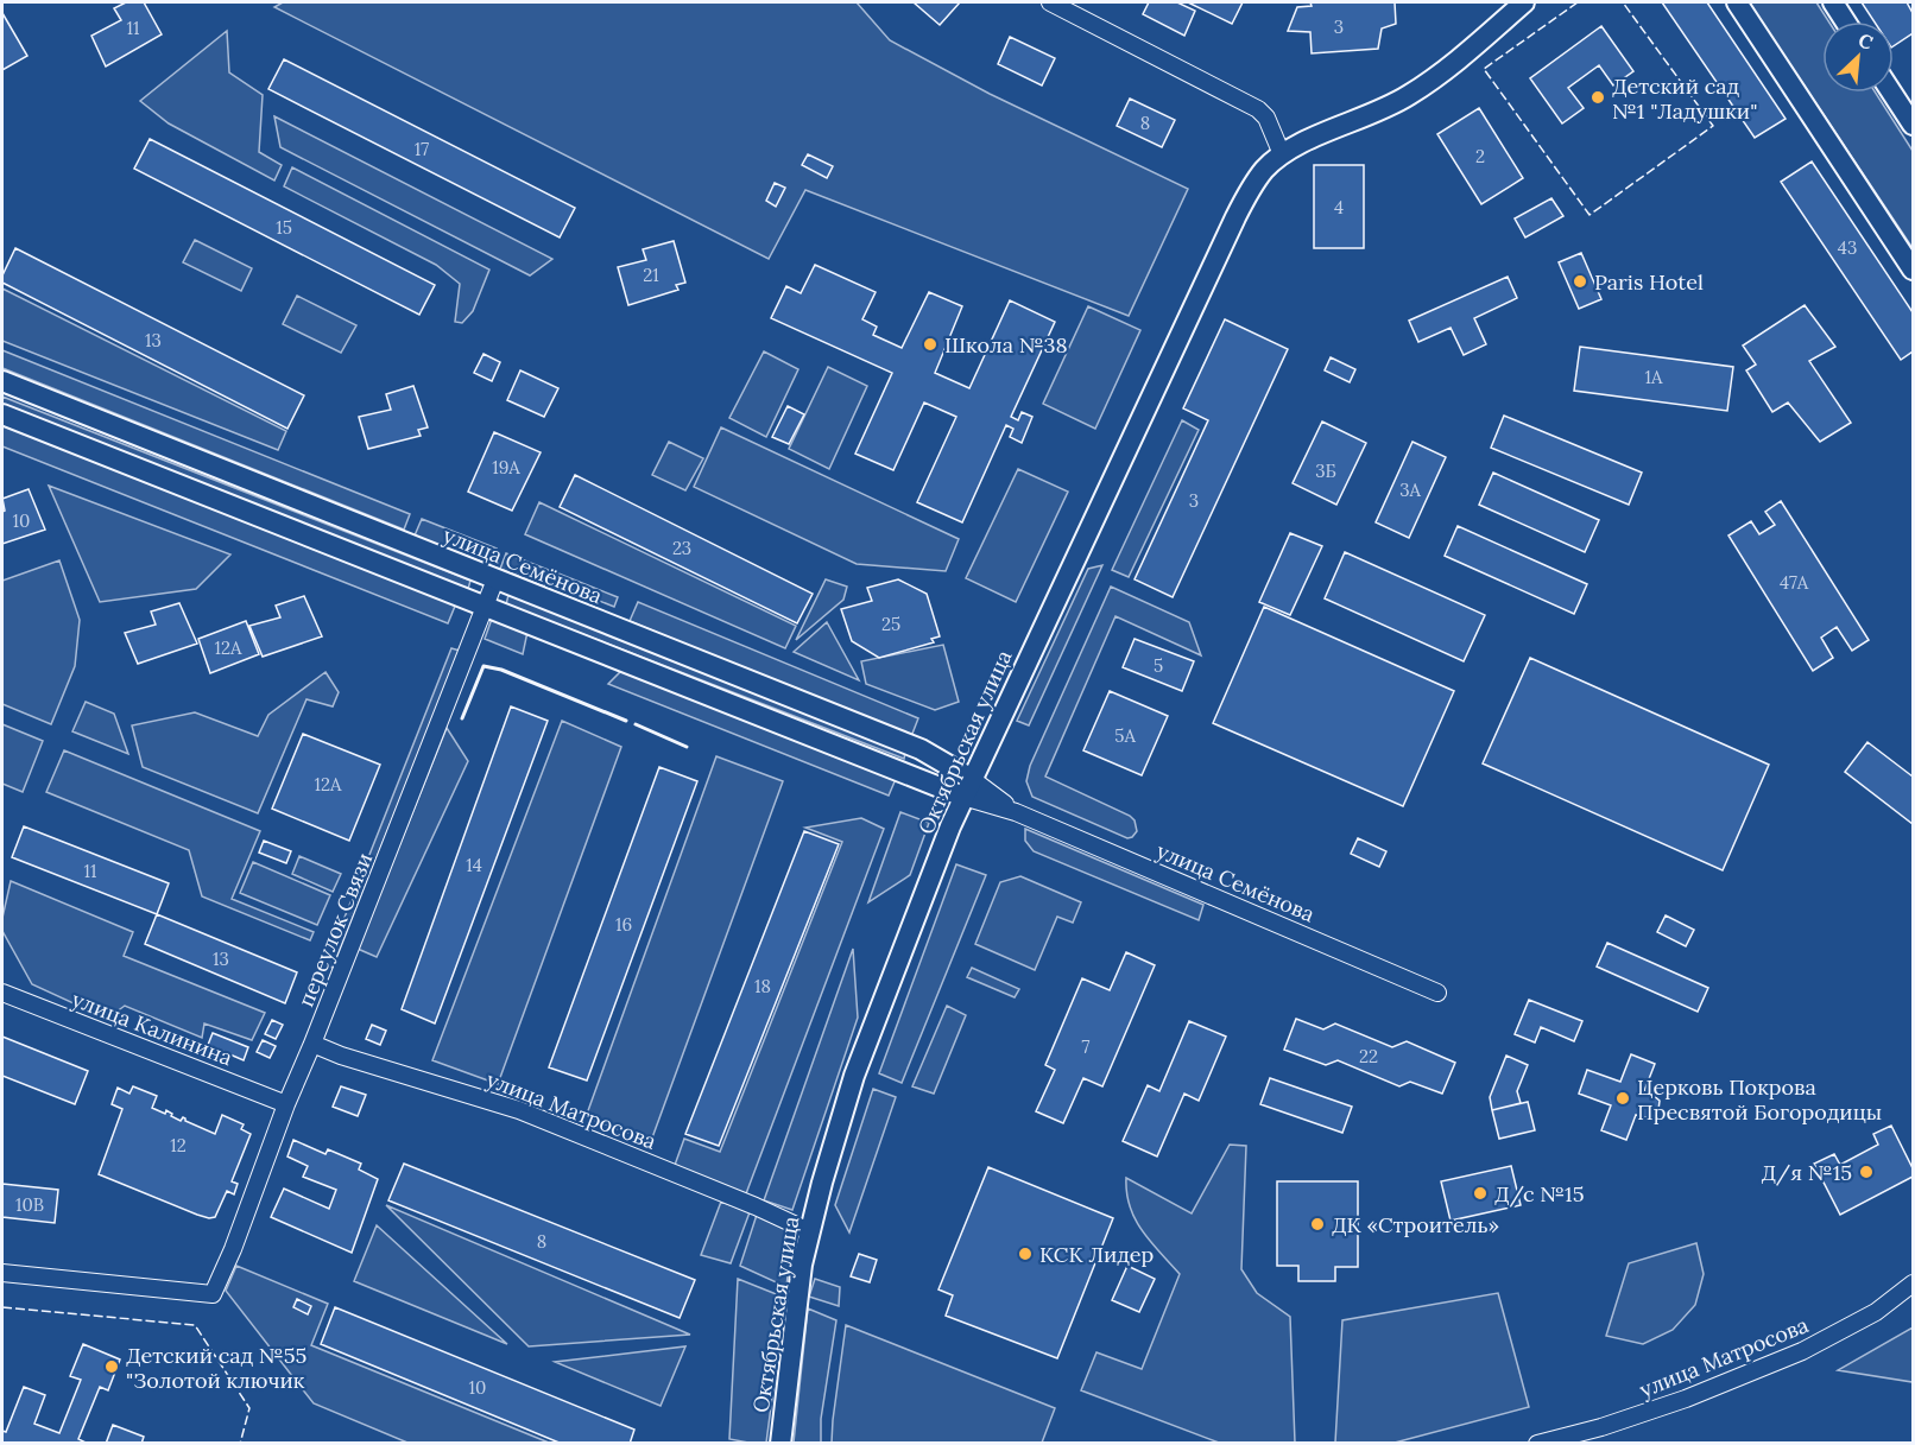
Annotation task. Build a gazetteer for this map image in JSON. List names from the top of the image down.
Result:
{
  "streets": {
    "street": [
      "улица Семёнова",
      "Октябрьская улица",
      "переулок Связи",
      "улица Калинина",
      "улица Матросова"
    ]
  },
  "crossings": [
    ["улица Семёнова", "Октябрьская улица"],
    ["улица Семёнова", "переулок Связи"],
    ["Октябрьская улица", "улица Матросова"],
    ["переулок Связи", "улица Калинина"],
    ["переулок Связи", "улица Матросова"]
  ],
  "places": [
    "Детский сад №1 \"Ладушки\"",
    "Paris Hotel",
    "Школа №38",
    "Церковь Покрова Пресвятой Богородицы",
    "Д/я №15",
    "Д/с №15",
    "ДК «Строитель»",
    "КСК Лидер",
    "Детский сад №55 \"Золотой ключик"
  ],
  "house_numbers": [
    "3",
    "11",
    "8",
    "17",
    "2",
    "4",
    "15",
    "43",
    "21",
    "13",
    "1А",
    "19А",
    "3Б",
    "3А",
    "3",
    "10",
    "23",
    "47А",
    "25",
    "12А",
    "5",
    "5А",
    "12А",
    "14",
    "11",
    "16",
    "13",
    "18",
    "7",
    "22",
    "12",
    "10В",
    "8",
    "10"
  ],
  "north": "top right"
}
